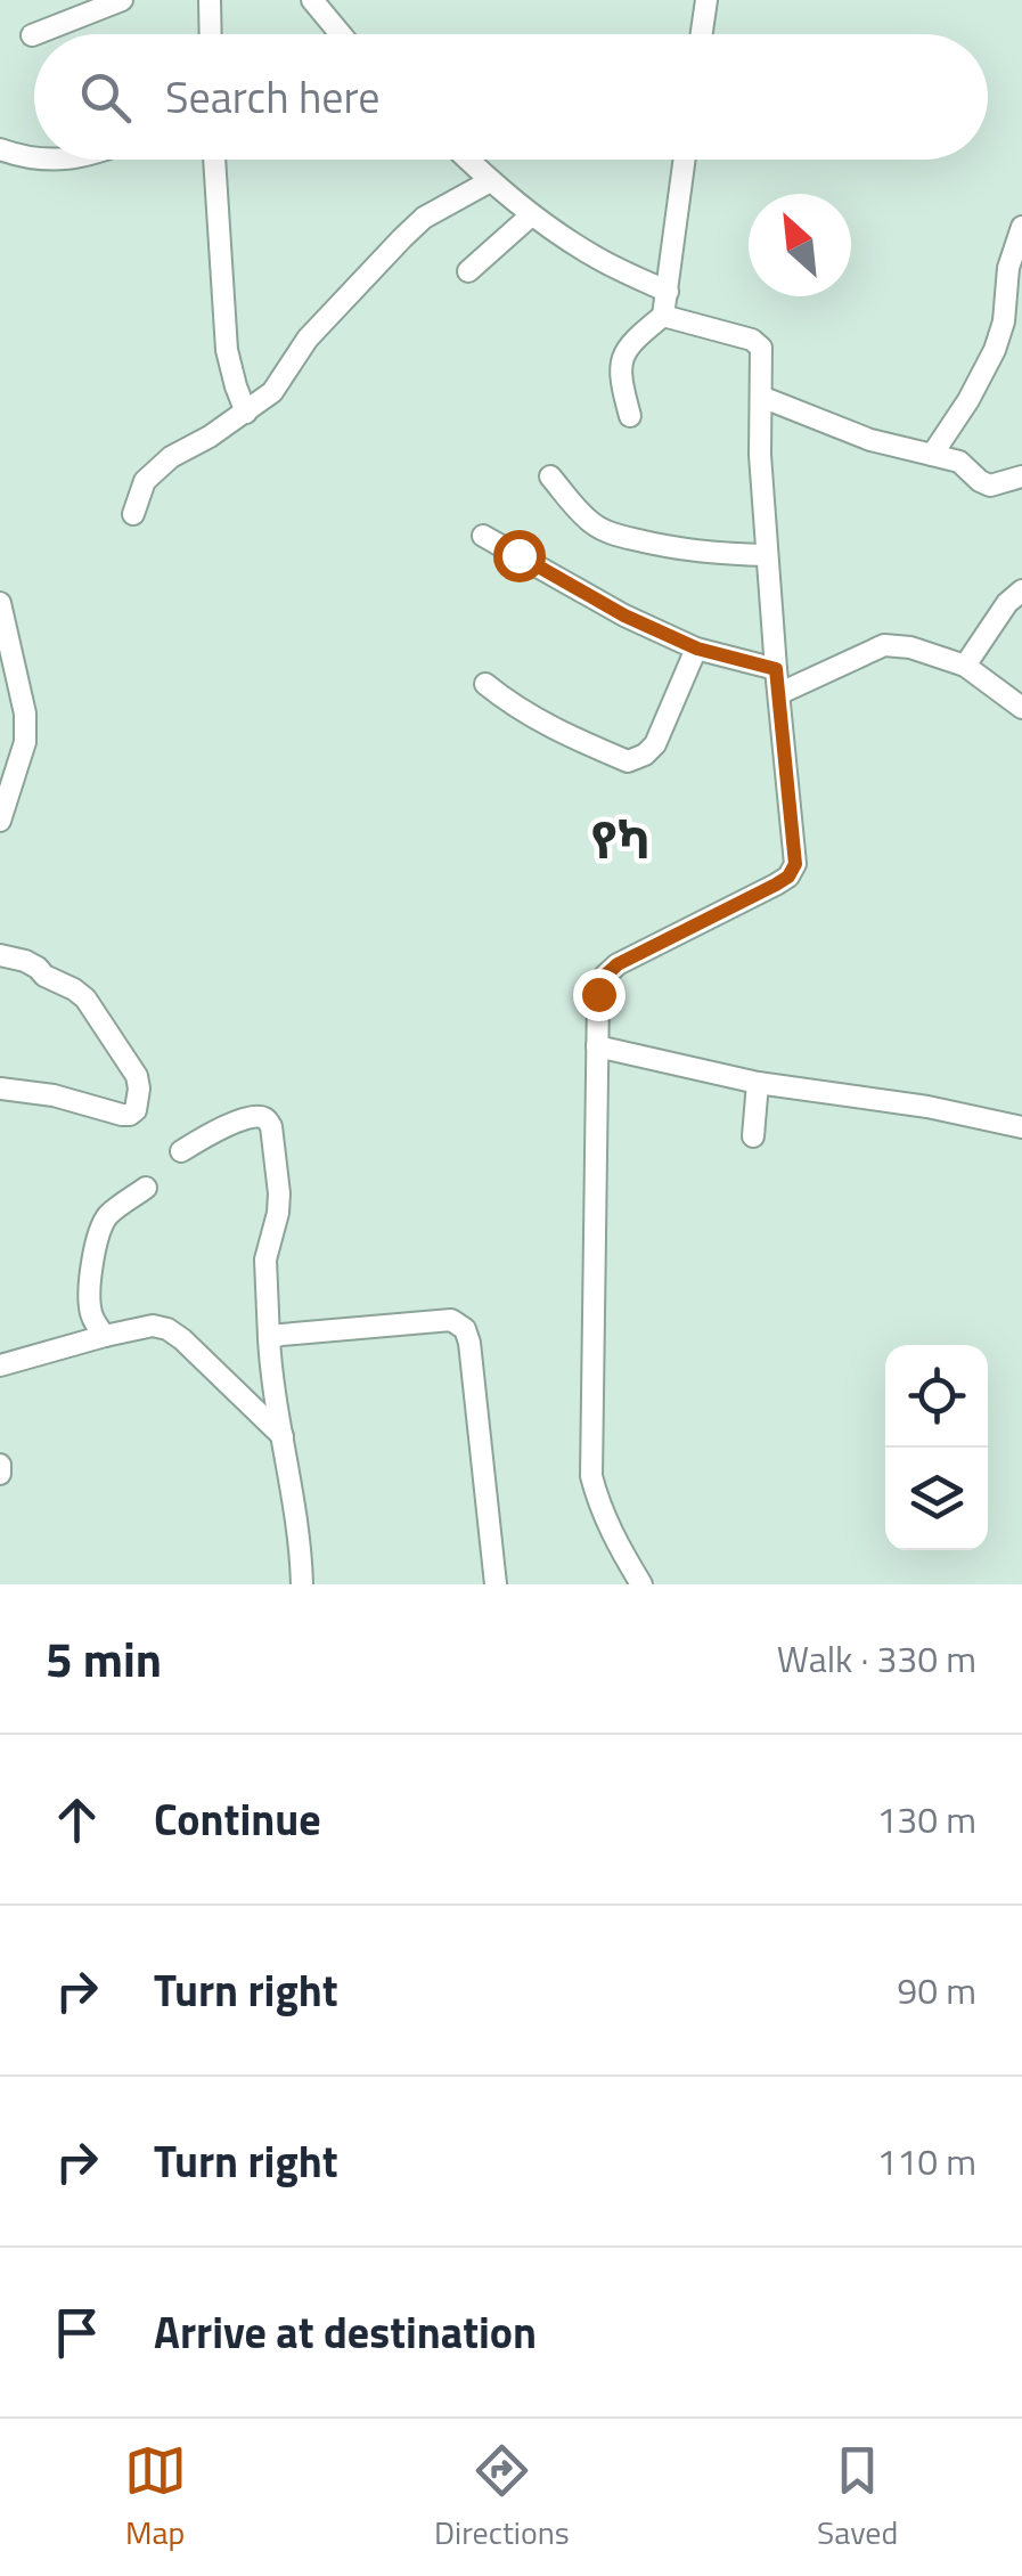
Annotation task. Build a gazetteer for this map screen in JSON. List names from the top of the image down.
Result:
{
  "districts": ["የካ"],
  "north": "top left",
  "page": {
    "search": "Search here",
    "heading": ["5 min", "Walk · 330 m"],
    "list": [
      ["Continue", "130 m"],
      ["Turn right", "90 m"],
      ["Turn right", "110 m"],
      "Arrive at destination"
    ],
    "nav": ["Map", "Directions", "Saved"]
  }
}
